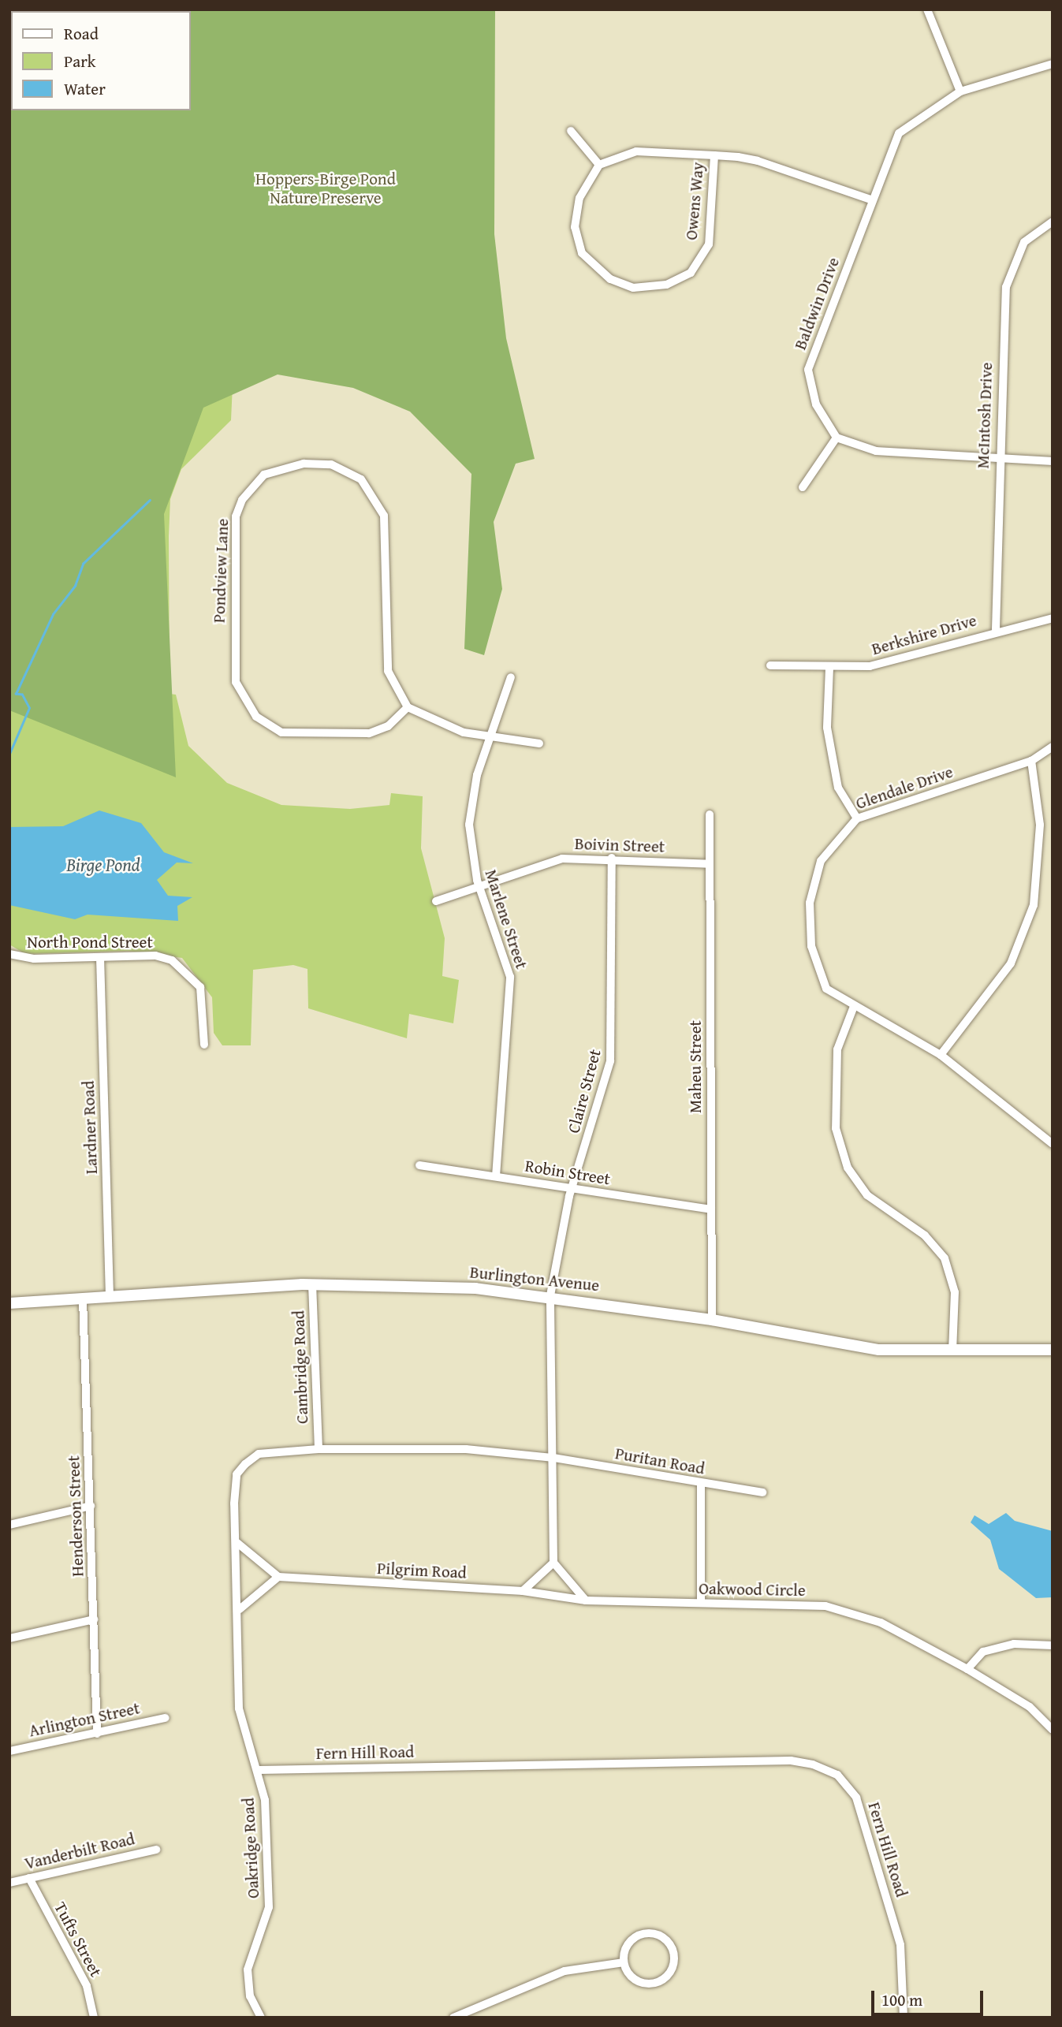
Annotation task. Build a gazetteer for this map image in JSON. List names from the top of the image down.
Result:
{
  "streets": {
    "main road": ["Burlington Avenue"],
    "street": [
      "Owens Way",
      "Baldwin Drive",
      "McIntosh Drive",
      "Pondview Lane",
      "Berkshire Drive",
      "Glendale Drive",
      "Boivin Street",
      "Marlene Street",
      "North Pond Street",
      "Maheu Street",
      "Claire Street",
      "Lardner Road",
      "Robin Street",
      "Cambridge Road",
      "Puritan Road",
      "Henderson Street",
      "Pilgrim Road",
      "Oakwood Circle",
      "Arlington Street",
      "Fern Hill Road",
      "Oakridge Road",
      "Vanderbilt Road",
      "Tufts Street"
    ]
  },
  "crossings": [
    ["Owens Way", "Baldwin Drive"],
    ["McIntosh Drive", "Berkshire Drive"],
    ["Boivin Street", "Marlene Street"],
    ["Boivin Street", "Maheu Street"],
    ["Boivin Street", "Claire Street"],
    ["Marlene Street", "Robin Street"],
    ["North Pond Street", "Lardner Road"],
    ["Maheu Street", "Robin Street"],
    ["Maheu Street", "Burlington Avenue"],
    ["Claire Street", "Robin Street"],
    ["Claire Street", "Burlington Avenue"],
    ["Lardner Road", "Burlington Avenue"],
    ["Burlington Avenue", "Cambridge Road"],
    ["Burlington Avenue", "Henderson Street"],
    ["Henderson Street", "Arlington Street"],
    ["Pilgrim Road", "Oakwood Circle"],
    ["Fern Hill Road", "Oakridge Road"],
    ["Vanderbilt Road", "Tufts Street"]
  ],
  "water": ["Birge Pond"],
  "parks": ["Hoppers-Birge Pond Nature Preserve"],
  "legend": ["Road", "Park", "Water"],
  "scale_bar": "100 m"
}
